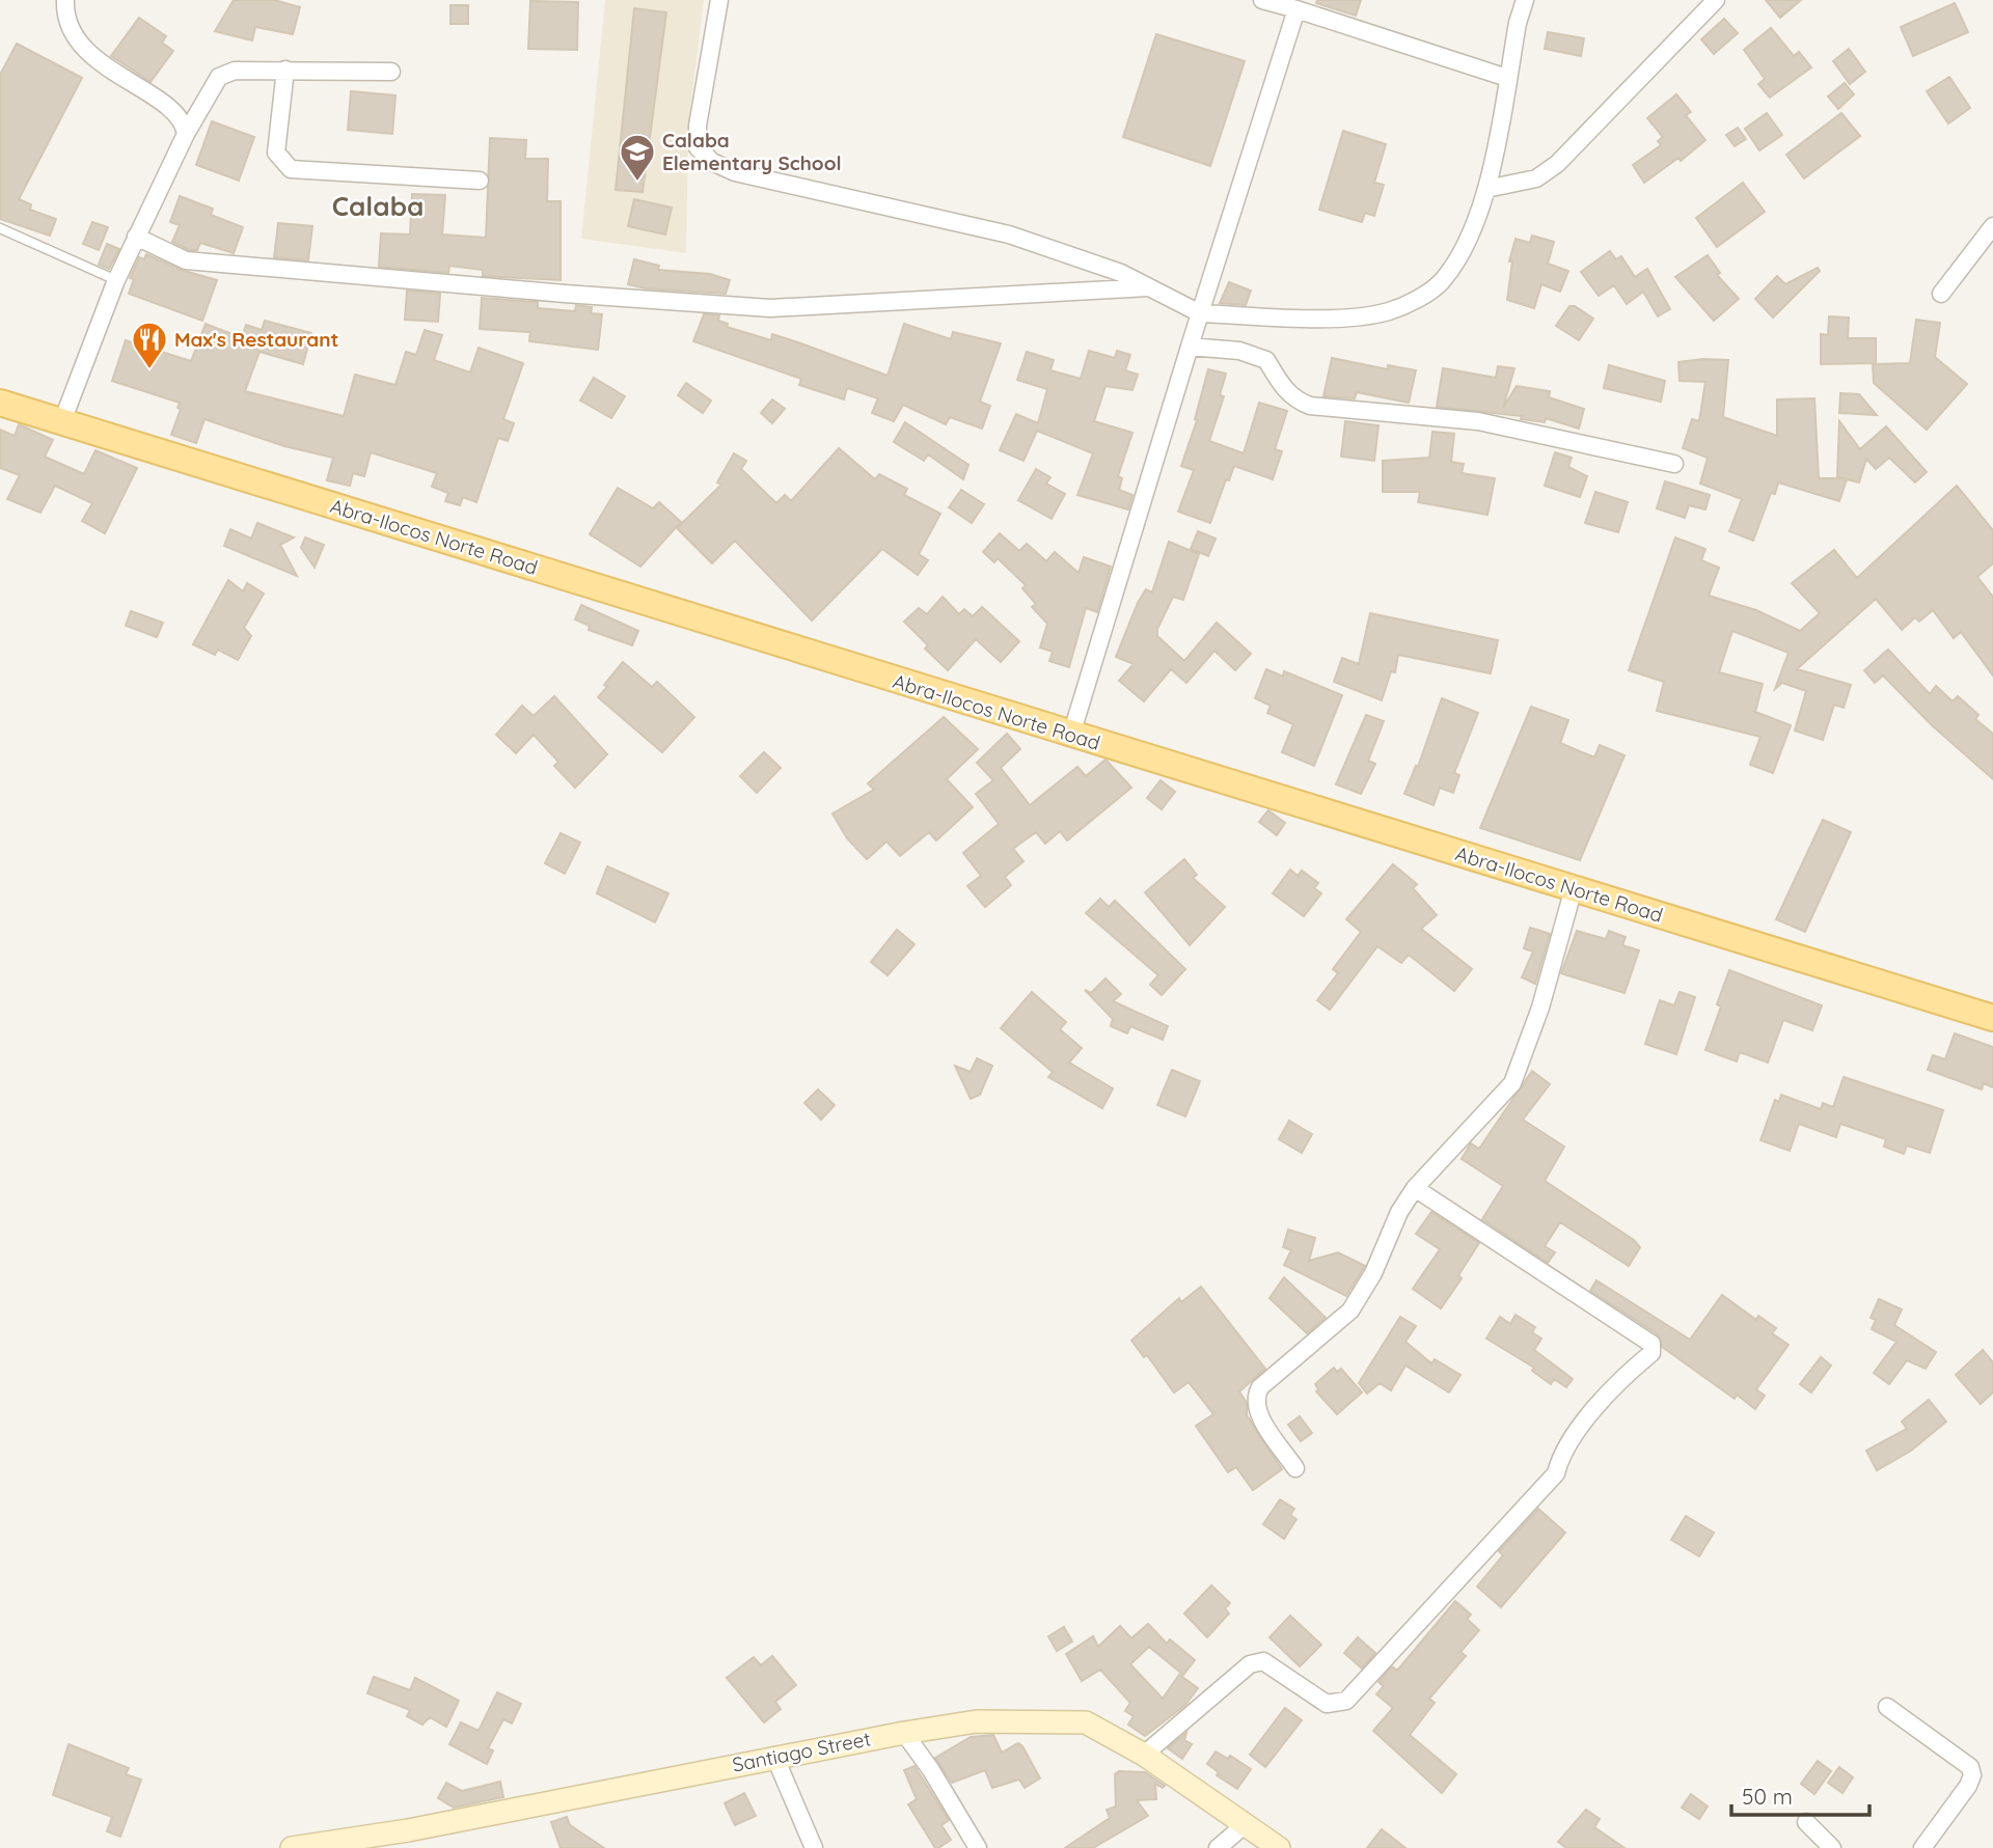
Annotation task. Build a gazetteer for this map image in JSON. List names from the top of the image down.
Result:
{
  "streets": {
    "main road": ["Abra-Ilocos Norte Road"],
    "street": ["Santiago Street"]
  },
  "districts": ["Calaba"],
  "places": {
    "school or university": ["Calaba Elementary School"],
    "restaurant": ["Max's Restaurant"]
  },
  "scale_bar": "50 m"
}
